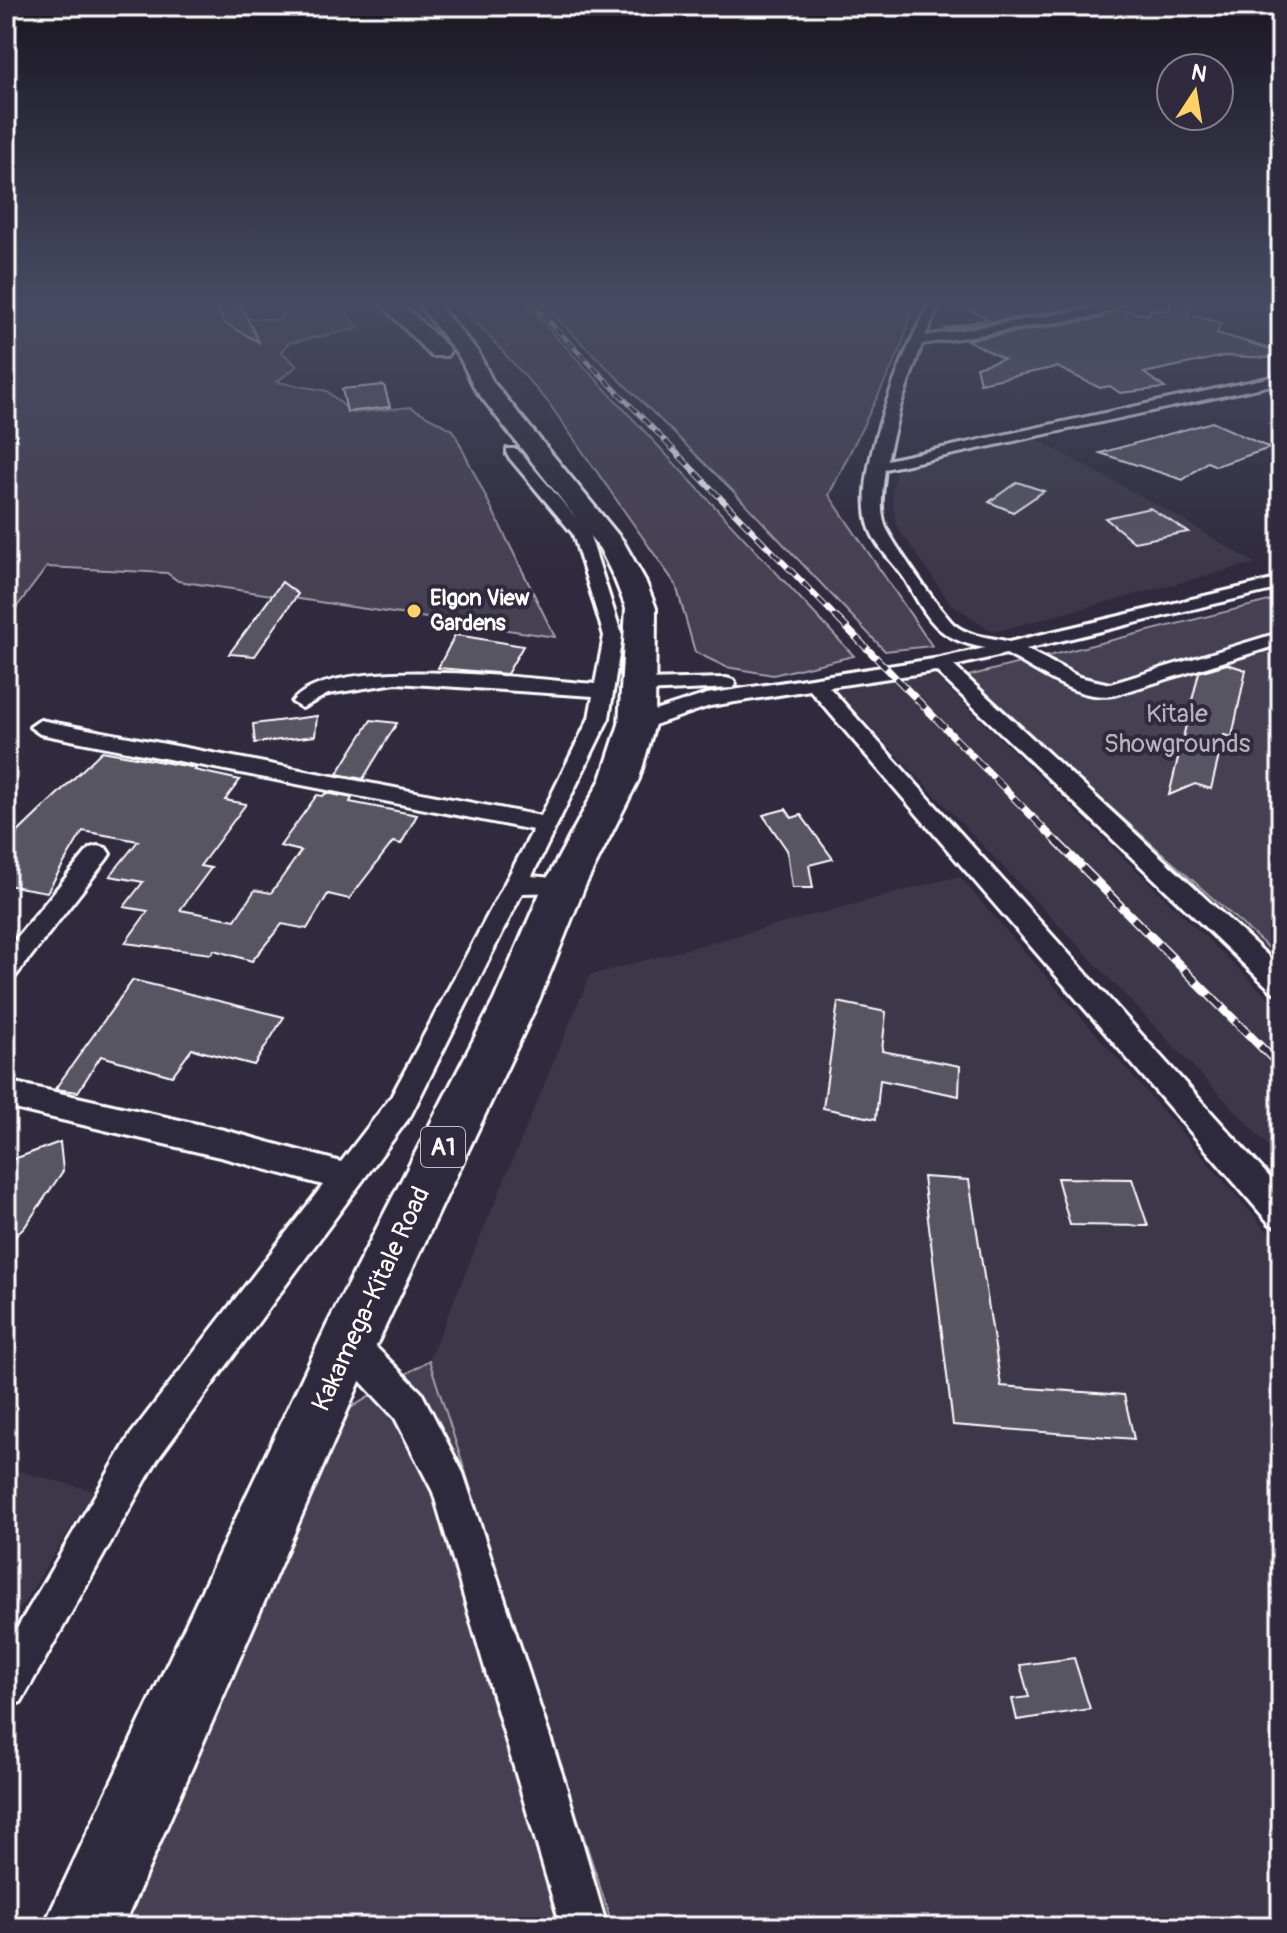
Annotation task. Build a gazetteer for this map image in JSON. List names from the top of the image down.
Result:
{
  "streets": {
    "highway": ["A1", "Kakamega-Kitale Road"]
  },
  "parks": ["Kitale Showgrounds"],
  "places": ["Elgon View Gardens"],
  "north": "top"
}
